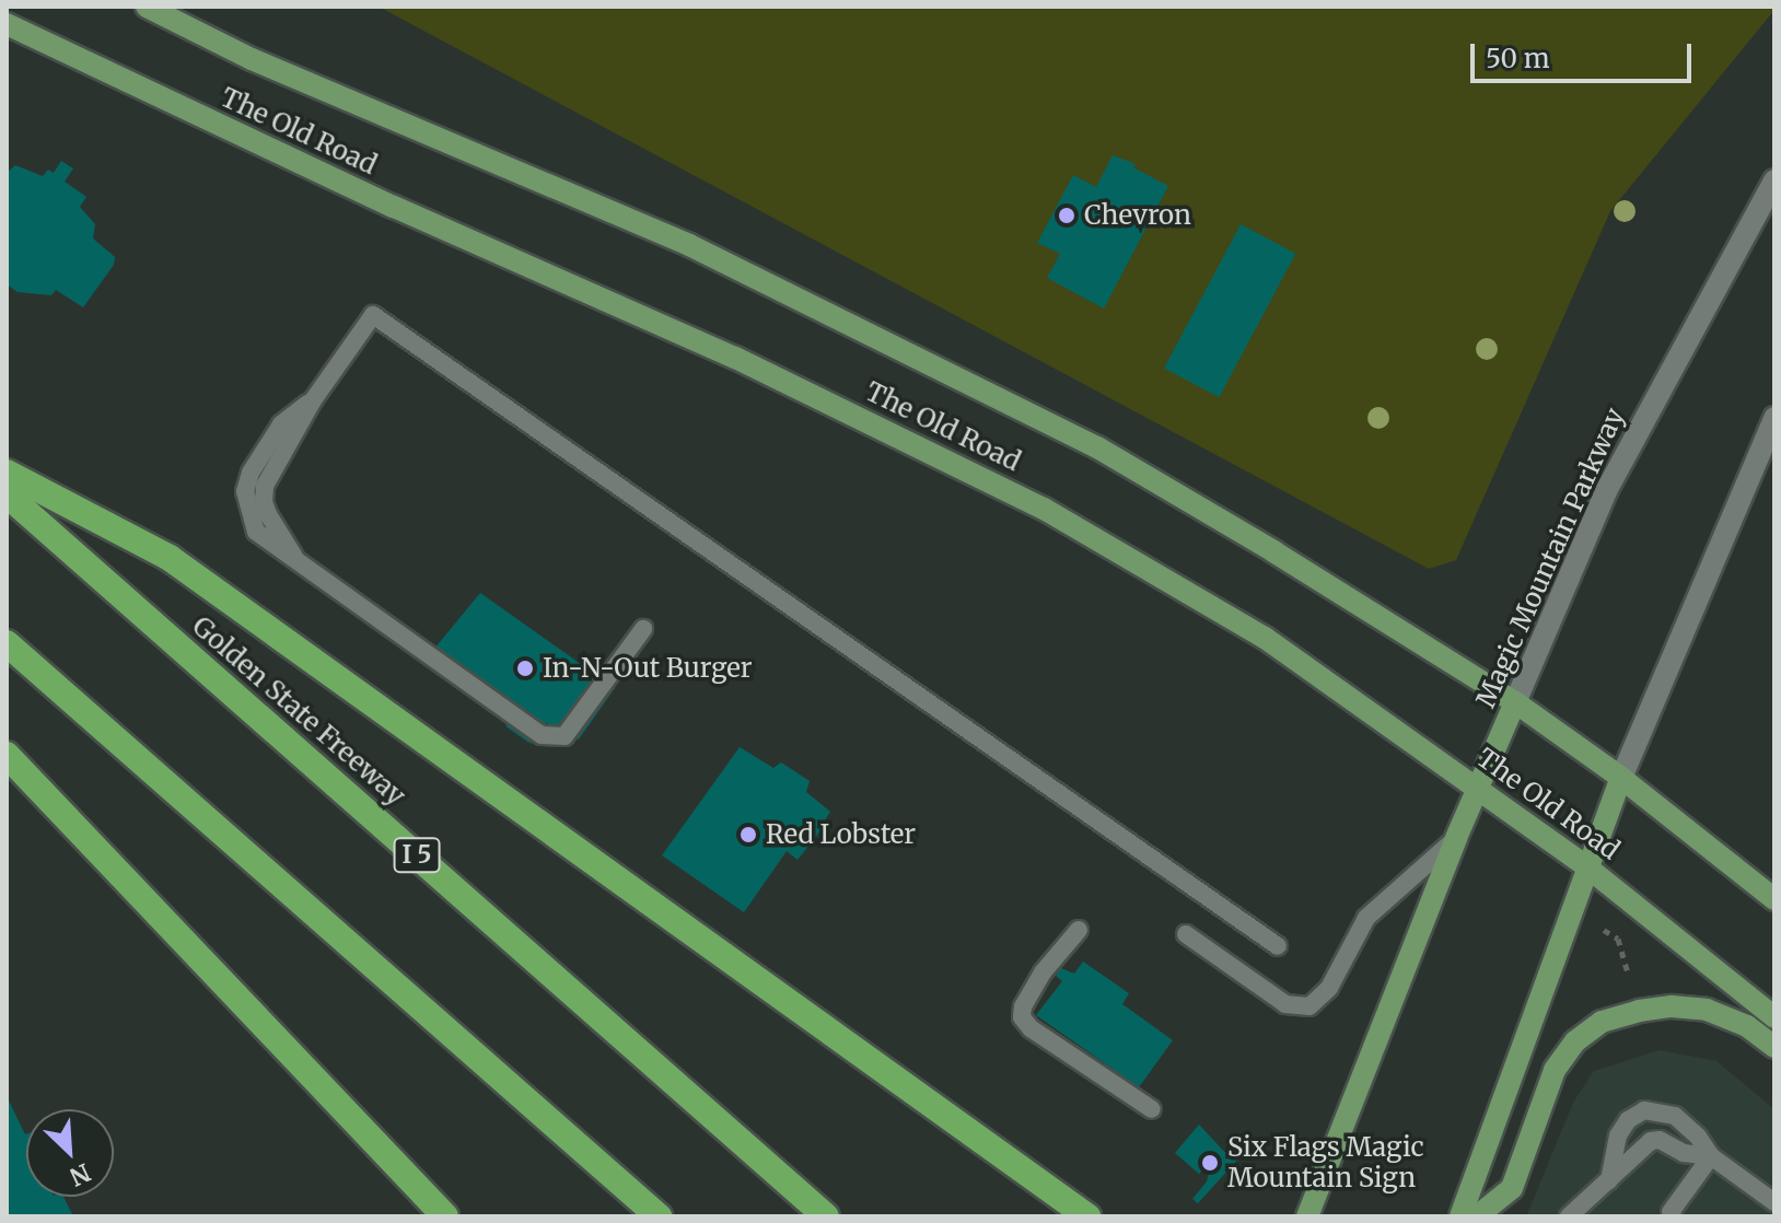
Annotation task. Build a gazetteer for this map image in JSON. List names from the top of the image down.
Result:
{
  "streets": {
    "highway": ["Golden State Freeway", "I 5"],
    "main road": ["The Old Road", "Magic Mountain Parkway"]
  },
  "crossings": [
    ["The Old Road", "Magic Mountain Parkway"]
  ],
  "places": [
    "Chevron",
    "In-N-Out Burger",
    "Red Lobster",
    "Six Flags Magic Mountain Sign"
  ],
  "scale_bar": "50 m",
  "north": "bottom right"
}
